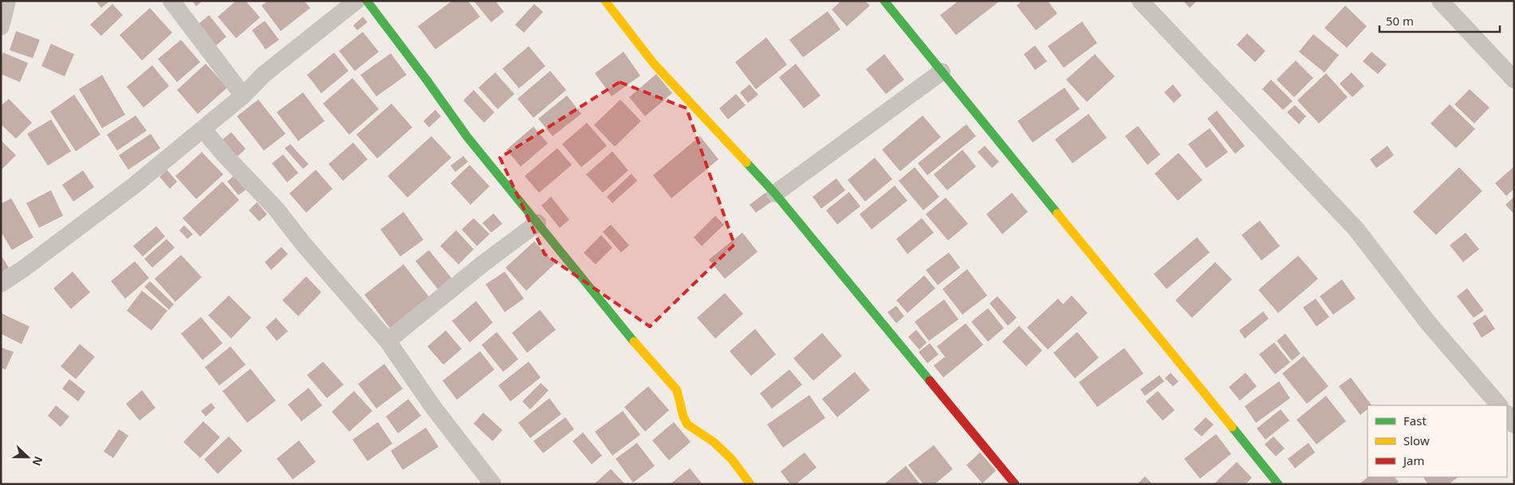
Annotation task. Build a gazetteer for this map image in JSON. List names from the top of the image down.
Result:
{
  "legend": ["Fast", "Slow", "Jam"],
  "scale_bar": "50 m",
  "north": "right"
}
